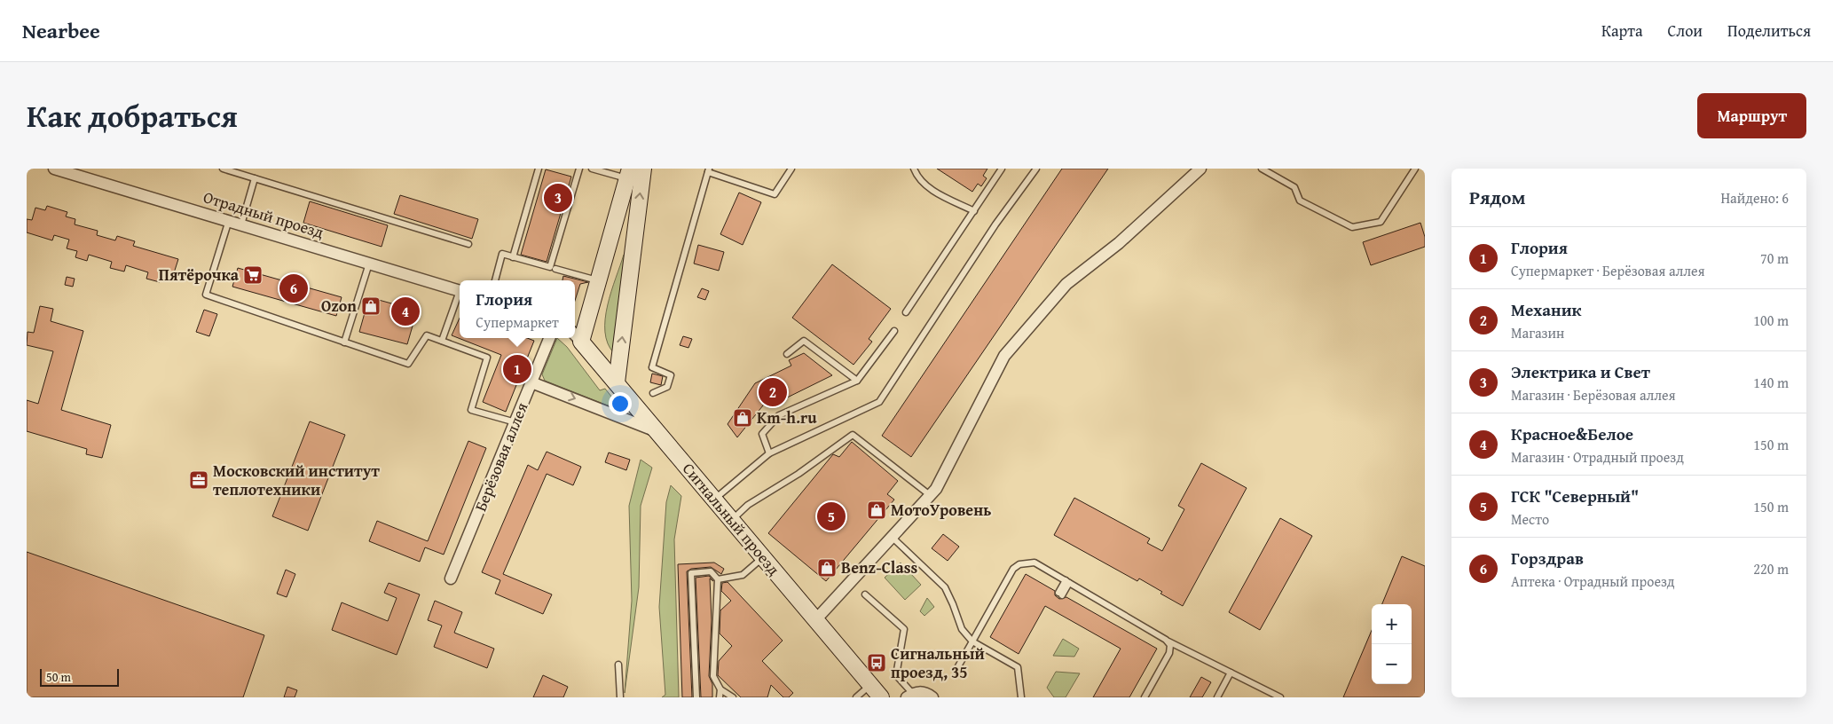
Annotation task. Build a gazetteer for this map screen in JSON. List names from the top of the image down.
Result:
{
  "streets": {
    "main road": ["Сигнальный проезд"],
    "street": ["Отрадный проезд", "Берёзовая аллея"]
  },
  "places": {
    "supermarket": ["Пятёрочка"],
    "shop": [
      "Ozon",
      "Km-h.ru",
      "МотоУровень",
      "Benz-Class"
    ],
    "office": ["Московский институт теплотехники"],
    "bus stop": ["Сигнальный проезд, 35"]
  },
  "scale_bar": "50 m",
  "page": {
    "header": "Nearbee",
    "nav": ["Карта", "Слои", "Поделиться"],
    "title": "Как добраться",
    "buttons": "Маршрут",
    "heading": ["Рядом", "Найдено: 6"],
    "pins": [
      "3",
      "6",
      "4",
      "1",
      "2",
      "5"
    ],
    "list": [
      {
        "mark": "1",
        "name": "Глория",
        "note": "Супермаркет · Берёзовая аллея",
        "value": "70 m"
      },
      {
        "mark": "2",
        "name": "Механик",
        "note": "Магазин",
        "value": "100 m"
      },
      {
        "mark": "3",
        "name": "Электрика и Свет",
        "note": "Магазин · Берёзовая аллея",
        "value": "140 m"
      },
      {
        "mark": "4",
        "name": "Красное&Белое",
        "note": "Магазин · Отрадный проезд",
        "value": "150 m"
      },
      {
        "mark": "5",
        "name": "ГСК \"Северный\"",
        "note": "Место",
        "value": "150 m"
      },
      {
        "mark": "6",
        "name": "Горздрав",
        "note": "Аптека · Отрадный проезд",
        "value": "220 m"
      }
    ],
    "popup": ["Глория", "Супермаркет"],
    "map_buttons": ["+", "−"],
    "scale": "50 m"
  }
}
